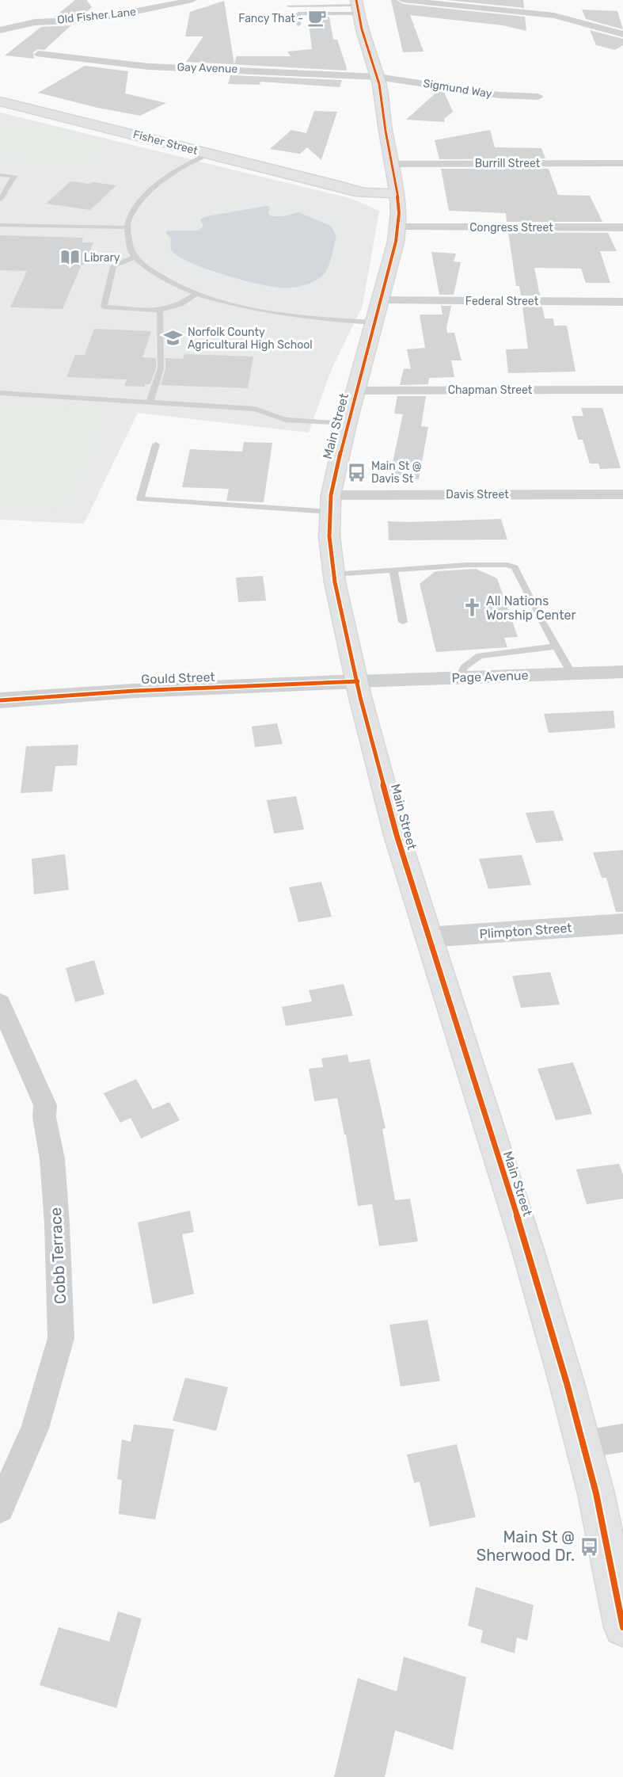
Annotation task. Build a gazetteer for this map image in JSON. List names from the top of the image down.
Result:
{
  "streets": {
    "main road": ["Fisher Street", "Main Street"],
    "street": [
      "Old Fisher Lane",
      "Gay Avenue",
      "Sigmund Way",
      "Burrill Street",
      "Congress Street",
      "Federal Street",
      "Chapman Street",
      "Davis Street",
      "Page Avenue",
      "Gould Street",
      "Plimpton Street",
      "Cobb Terrace"
    ]
  },
  "crossings": [
    ["Gay Avenue", "Sigmund Way"],
    ["Gay Avenue", "Main Street"],
    ["Sigmund Way", "Main Street"],
    ["Fisher Street", "Main Street"],
    ["Burrill Street", "Main Street"],
    ["Congress Street", "Main Street"],
    ["Federal Street", "Main Street"],
    ["Chapman Street", "Main Street"],
    ["Main Street", "Davis Street"],
    ["Main Street", "Page Avenue"],
    ["Main Street", "Gould Street"],
    ["Main Street", "Plimpton Street"],
    ["Page Avenue", "Gould Street"]
  ],
  "places": {
    "cafe": ["Fancy That -"],
    "library": ["Library"],
    "school or university": ["Norfolk County Agricultural High School"],
    "bus stop": ["Main St @ Davis St", "Main St @ Sherwood Dr."],
    "church": ["All Nations Worship Center"]
  }
}
